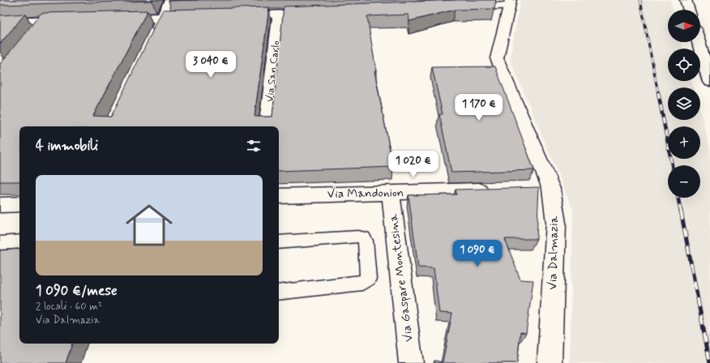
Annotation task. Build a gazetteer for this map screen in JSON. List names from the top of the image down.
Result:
{
  "streets": {
    "street": [
      "Via San Carlo",
      "Via Mandonion",
      "Via Dalmazia",
      "Via Gaspare Montesina"
    ]
  },
  "crossings": [
    ["Via Mandonion", "Via Gaspare Montesina"]
  ],
  "north": "right",
  "page": {
    "map_buttons": ["+", "−"],
    "price": [
      "3 040 €",
      "1 170 €",
      "1 020 €",
      "1 090 €"
    ],
    "heading": "4 immobili",
    "list": [
      {
        "name": "1 090 €/mese",
        "note": "2 locali · 60 m² · Via Dalmazia"
      }
    ]
  }
}
